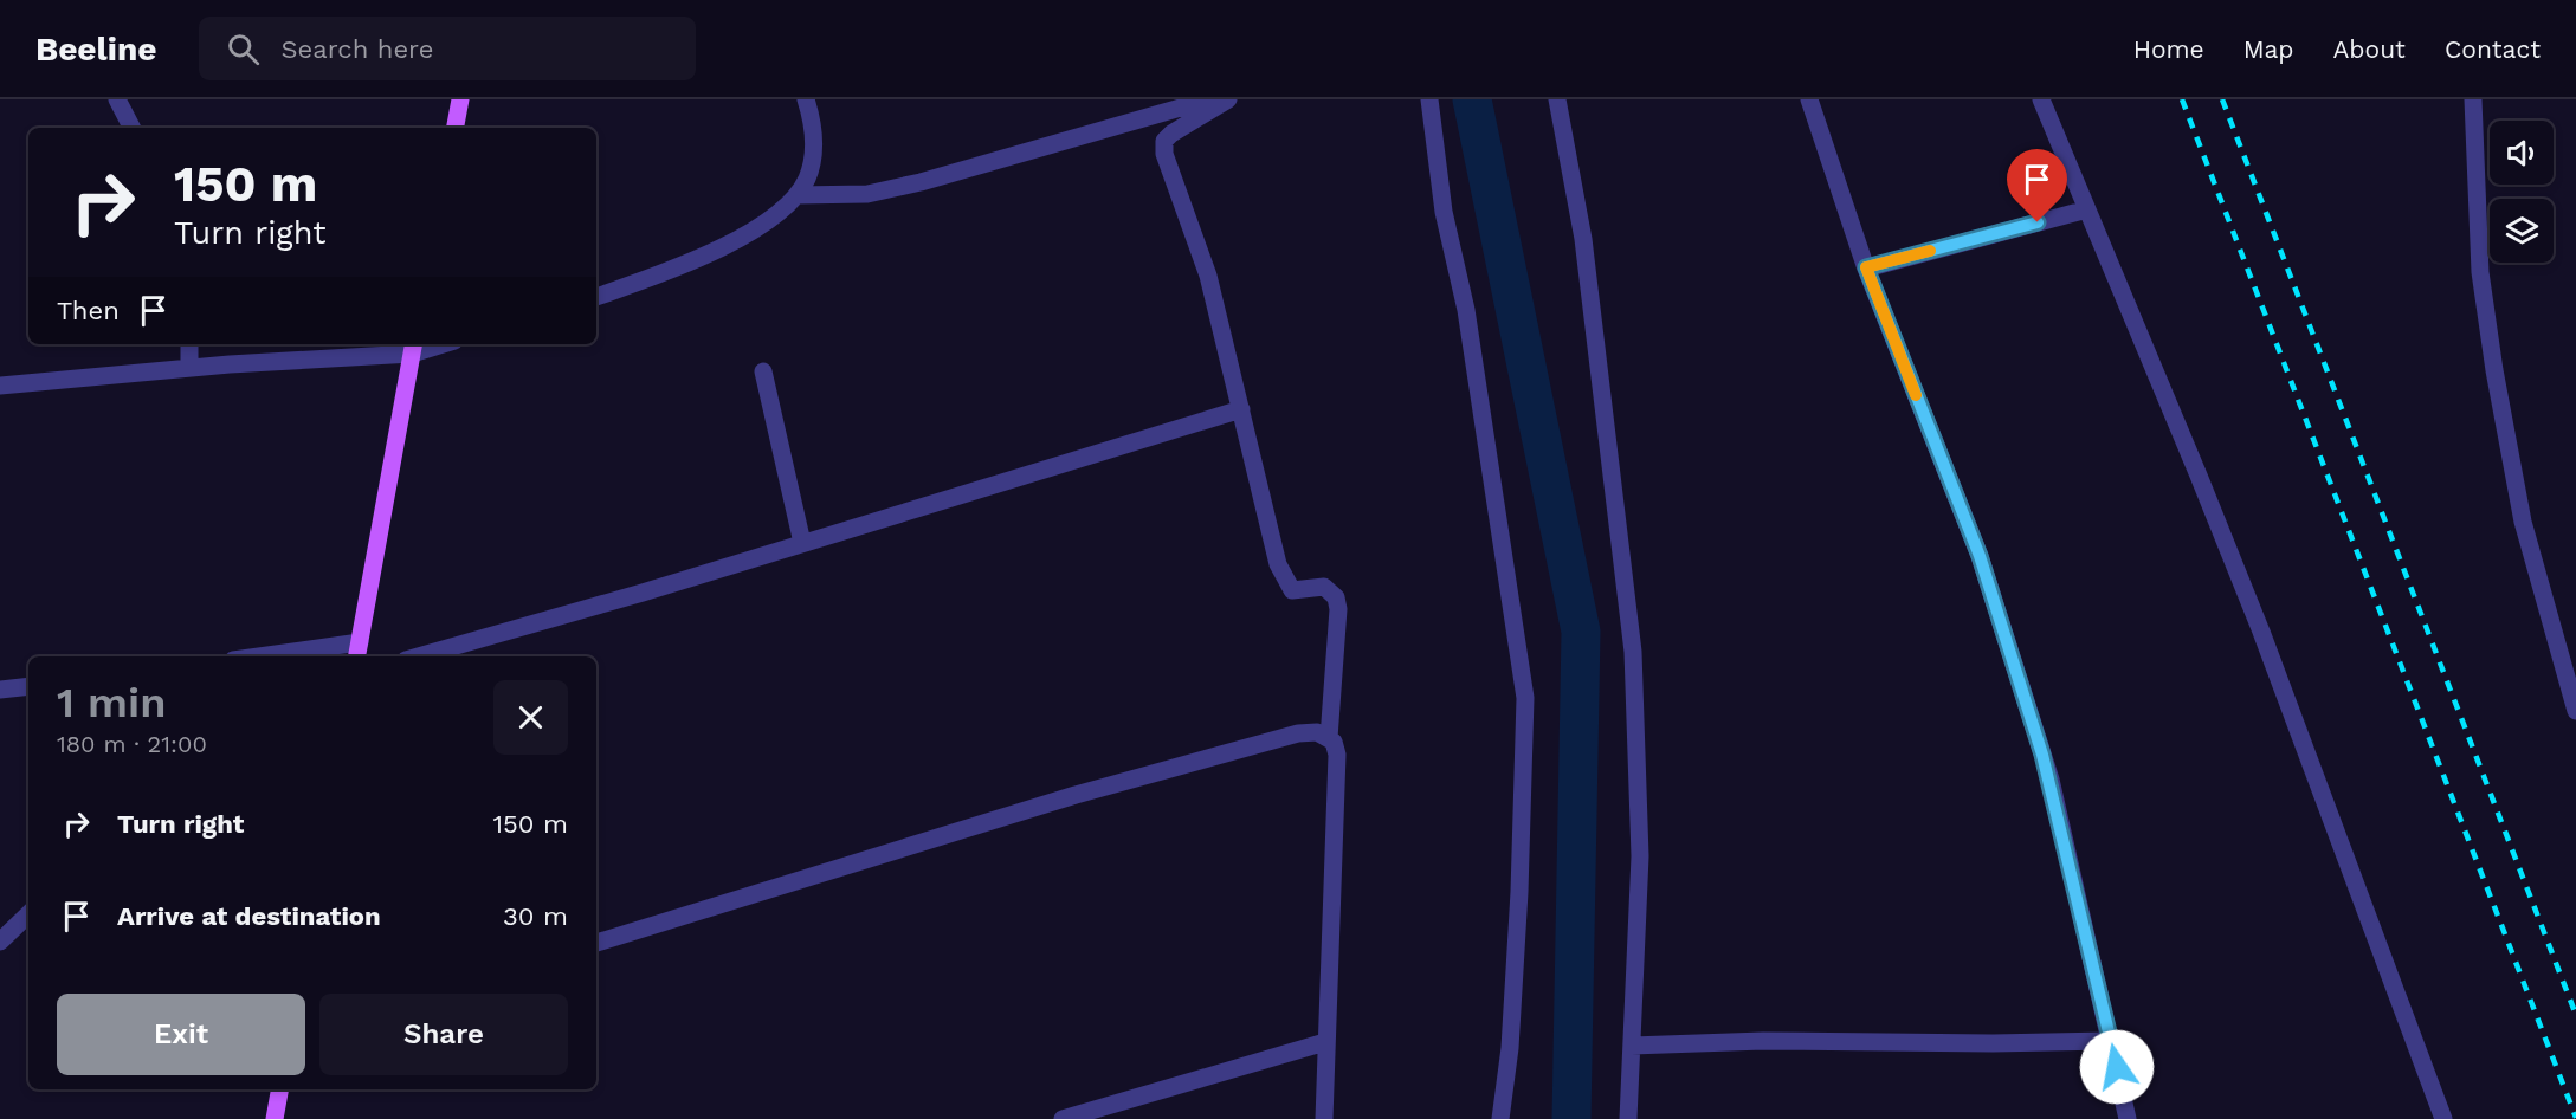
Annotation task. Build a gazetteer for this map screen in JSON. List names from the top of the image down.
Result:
{
  "page": {
    "header": "Beeline",
    "search": "Search here",
    "nav": [
      "Home",
      "Map",
      "About",
      "Contact"
    ],
    "turn": ["150 m", "Turn right"],
    "then": "Then",
    "heading": ["1 min", "180 m · 21:00"],
    "list": [
      {
        "name": "Turn right",
        "value": "150 m"
      },
      {
        "name": "Arrive at destination",
        "value": "30 m"
      }
    ],
    "buttons": ["Exit", "Share"]
  }
}
